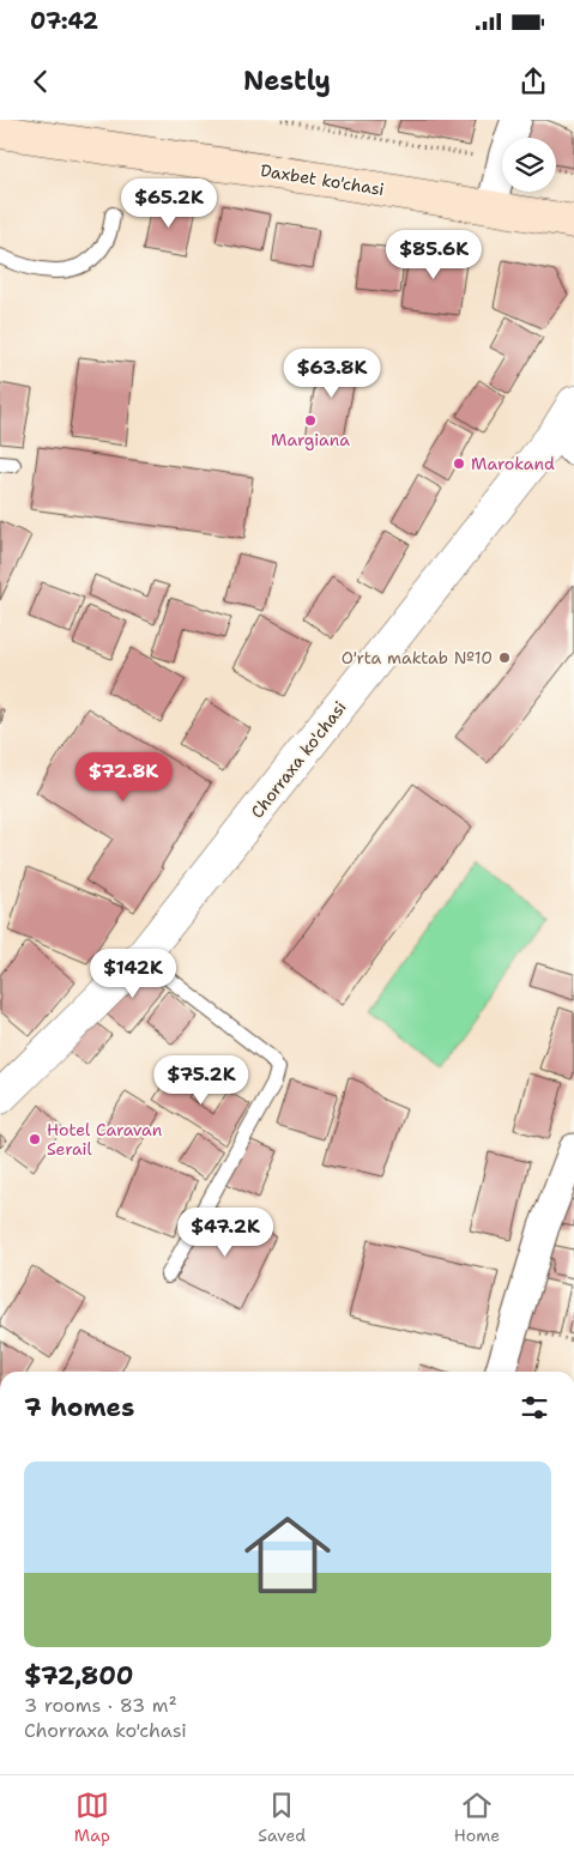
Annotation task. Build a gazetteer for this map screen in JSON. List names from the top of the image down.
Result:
{
  "streets": {
    "main road": ["Daxbet ko'chasi"],
    "street": ["Chorraxa ko'chasi"]
  },
  "places": [
    "Margiana",
    "Marokand",
    "O'rta maktab №10",
    "Hotel Caravan Serail"
  ],
  "page": {
    "status": "07:42",
    "header": "Nestly",
    "price": [
      "$65.2K",
      "$85.6K",
      "$63.8K",
      "$72.8K",
      "$142K",
      "$75.2K",
      "$47.2K"
    ],
    "heading": "7 homes",
    "list": [
      {
        "name": "$72,800",
        "note": "3 rooms · 83 m² · Chorraxa ko'chasi"
      }
    ],
    "tabs": ["Map", "Saved", "Home"]
  }
}
